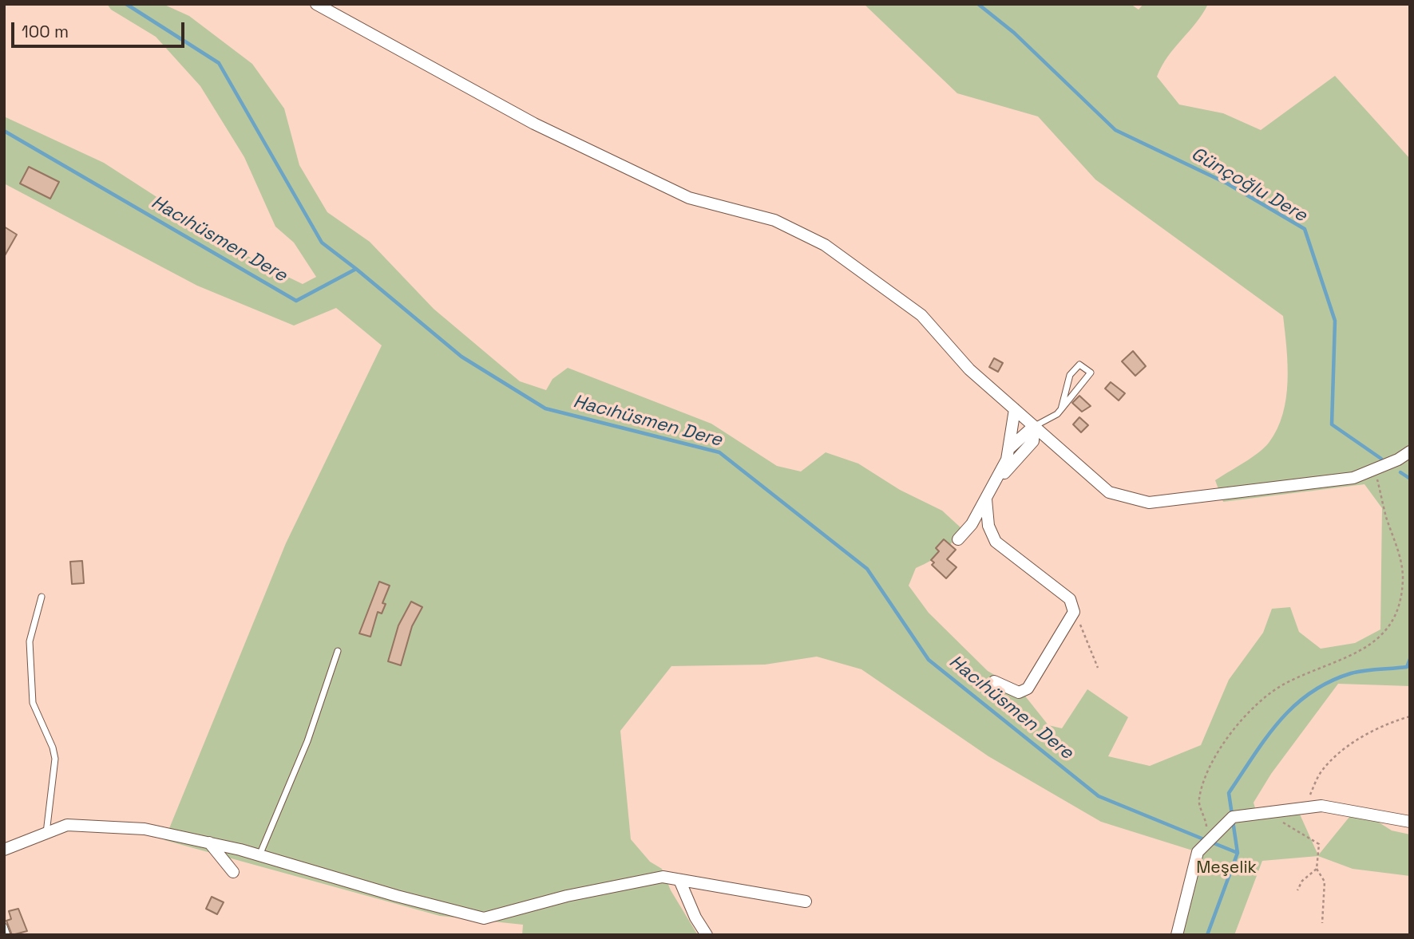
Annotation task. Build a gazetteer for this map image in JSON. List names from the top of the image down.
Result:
{
  "water": ["Günçoğlu Dere", "Hacıhüsmen Dere"],
  "parks": ["Meşelik"],
  "scale_bar": "100 m"
}
